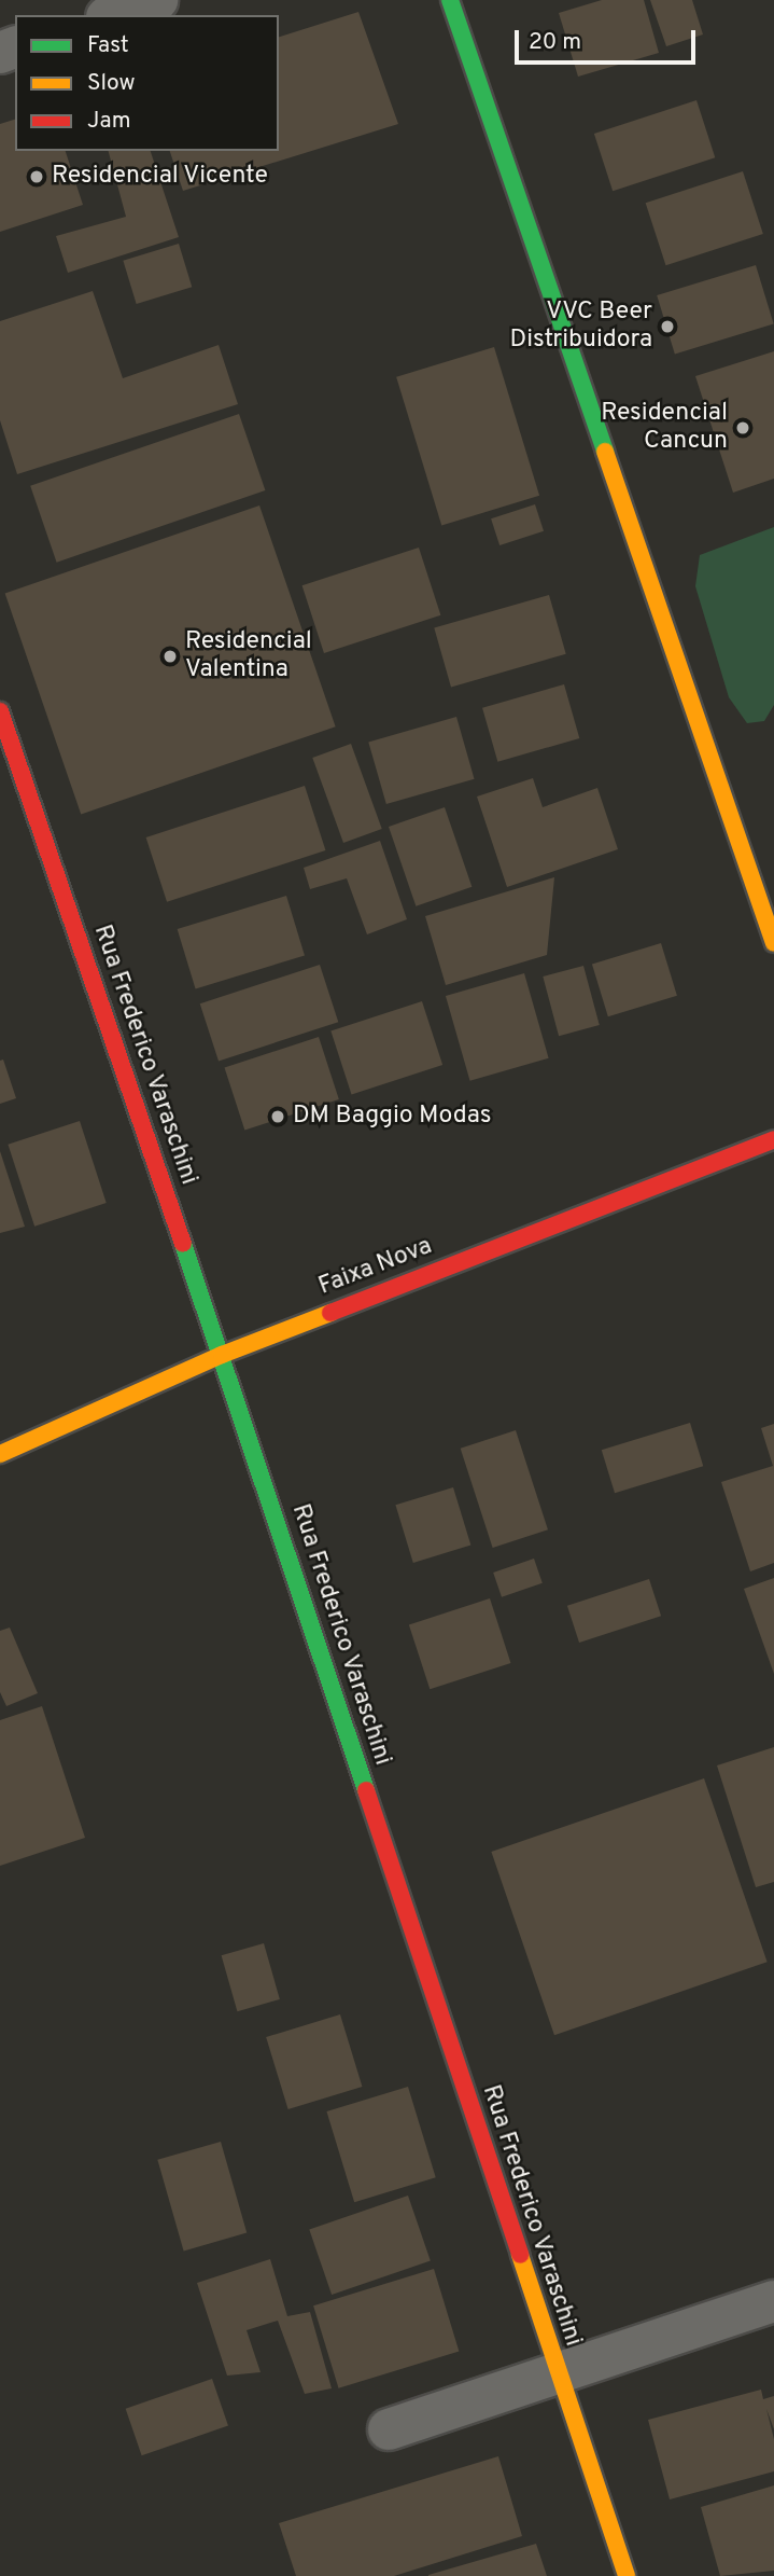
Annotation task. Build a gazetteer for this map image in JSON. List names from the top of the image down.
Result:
{
  "streets": {
    "main road": ["Rua Frederico Varaschini", "Faixa Nova"]
  },
  "crossings": [
    ["Rua Frederico Varaschini", "Faixa Nova"]
  ],
  "places": [
    "Residencial Vicente",
    "VVC Beer Distribuidora",
    "Residencial Cancun",
    "Residencial Valentina",
    "DM Baggio Modas"
  ],
  "legend": ["Fast", "Slow", "Jam"],
  "scale_bar": "20 m"
}
